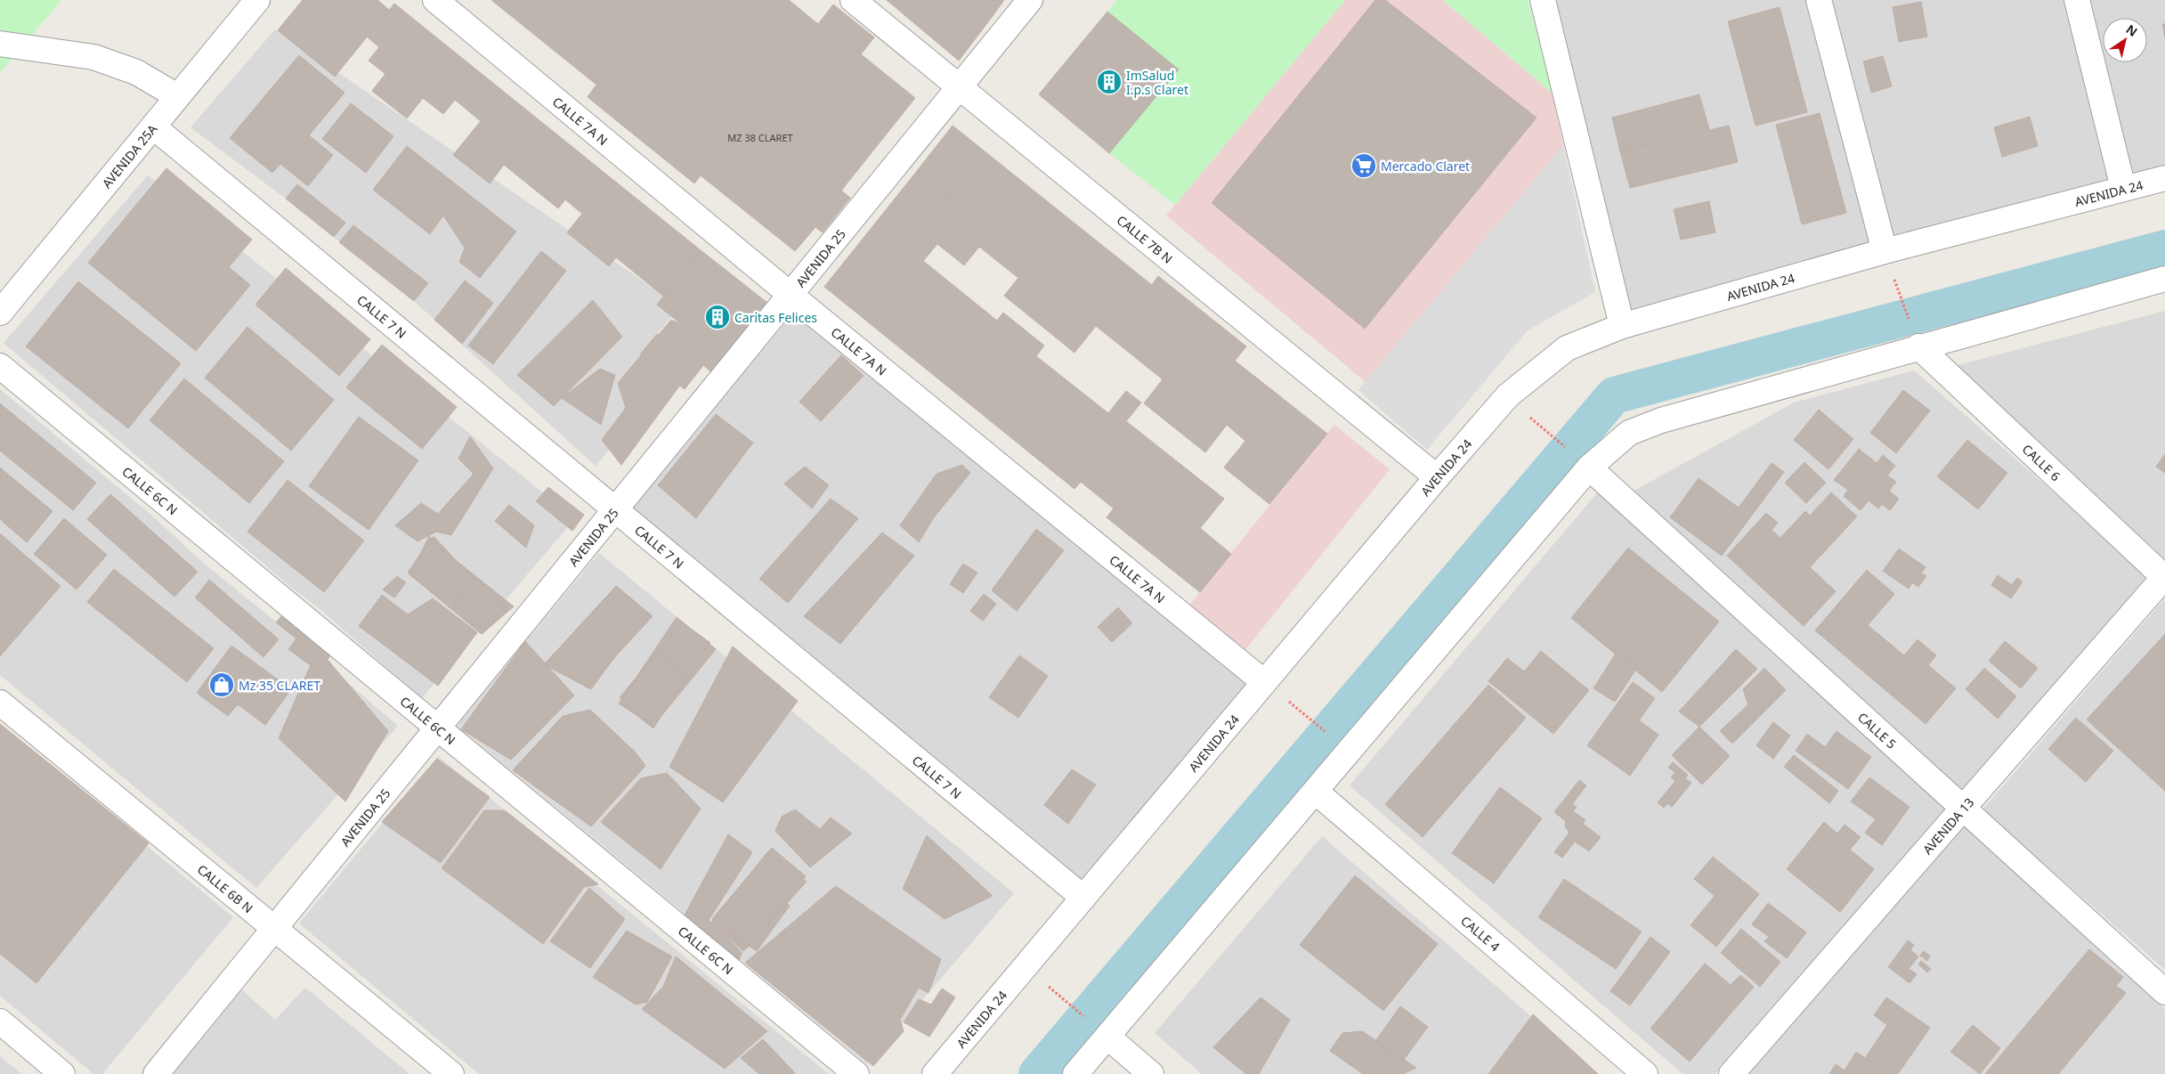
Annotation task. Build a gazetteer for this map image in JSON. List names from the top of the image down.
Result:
{
  "streets": {
    "street": [
      "CALLE 7A N",
      "AVENIDA 25A",
      "AVENIDA 24",
      "CALLE 7B N",
      "AVENIDA 25",
      "CALLE 7 N",
      "CALLE 6",
      "CALLE 6C N",
      "CALLE 5",
      "AVENIDA 13",
      "CALLE 6B N",
      "CALLE 4"
    ]
  },
  "crossings": [
    ["CALLE 7A N", "AVENIDA 24"],
    ["CALLE 7A N", "AVENIDA 25"],
    ["AVENIDA 25A", "CALLE 7 N"],
    ["AVENIDA 24", "CALLE 7B N"],
    ["AVENIDA 24", "CALLE 7 N"],
    ["CALLE 7B N", "AVENIDA 25"],
    ["AVENIDA 25", "CALLE 7 N"],
    ["AVENIDA 25", "CALLE 6C N"],
    ["AVENIDA 25", "CALLE 6B N"],
    ["CALLE 6", "AVENIDA 13"],
    ["CALLE 5", "AVENIDA 13"]
  ],
  "places": {
    "building": ["ImSalud I.p.s Claret", "Caritas Felices"],
    "supermarket": ["Mercado Claret"],
    "shop": ["Mz 35 CLARET"]
  },
  "house_numbers": ["MZ 38 CLARET"],
  "north": "top right"
}
